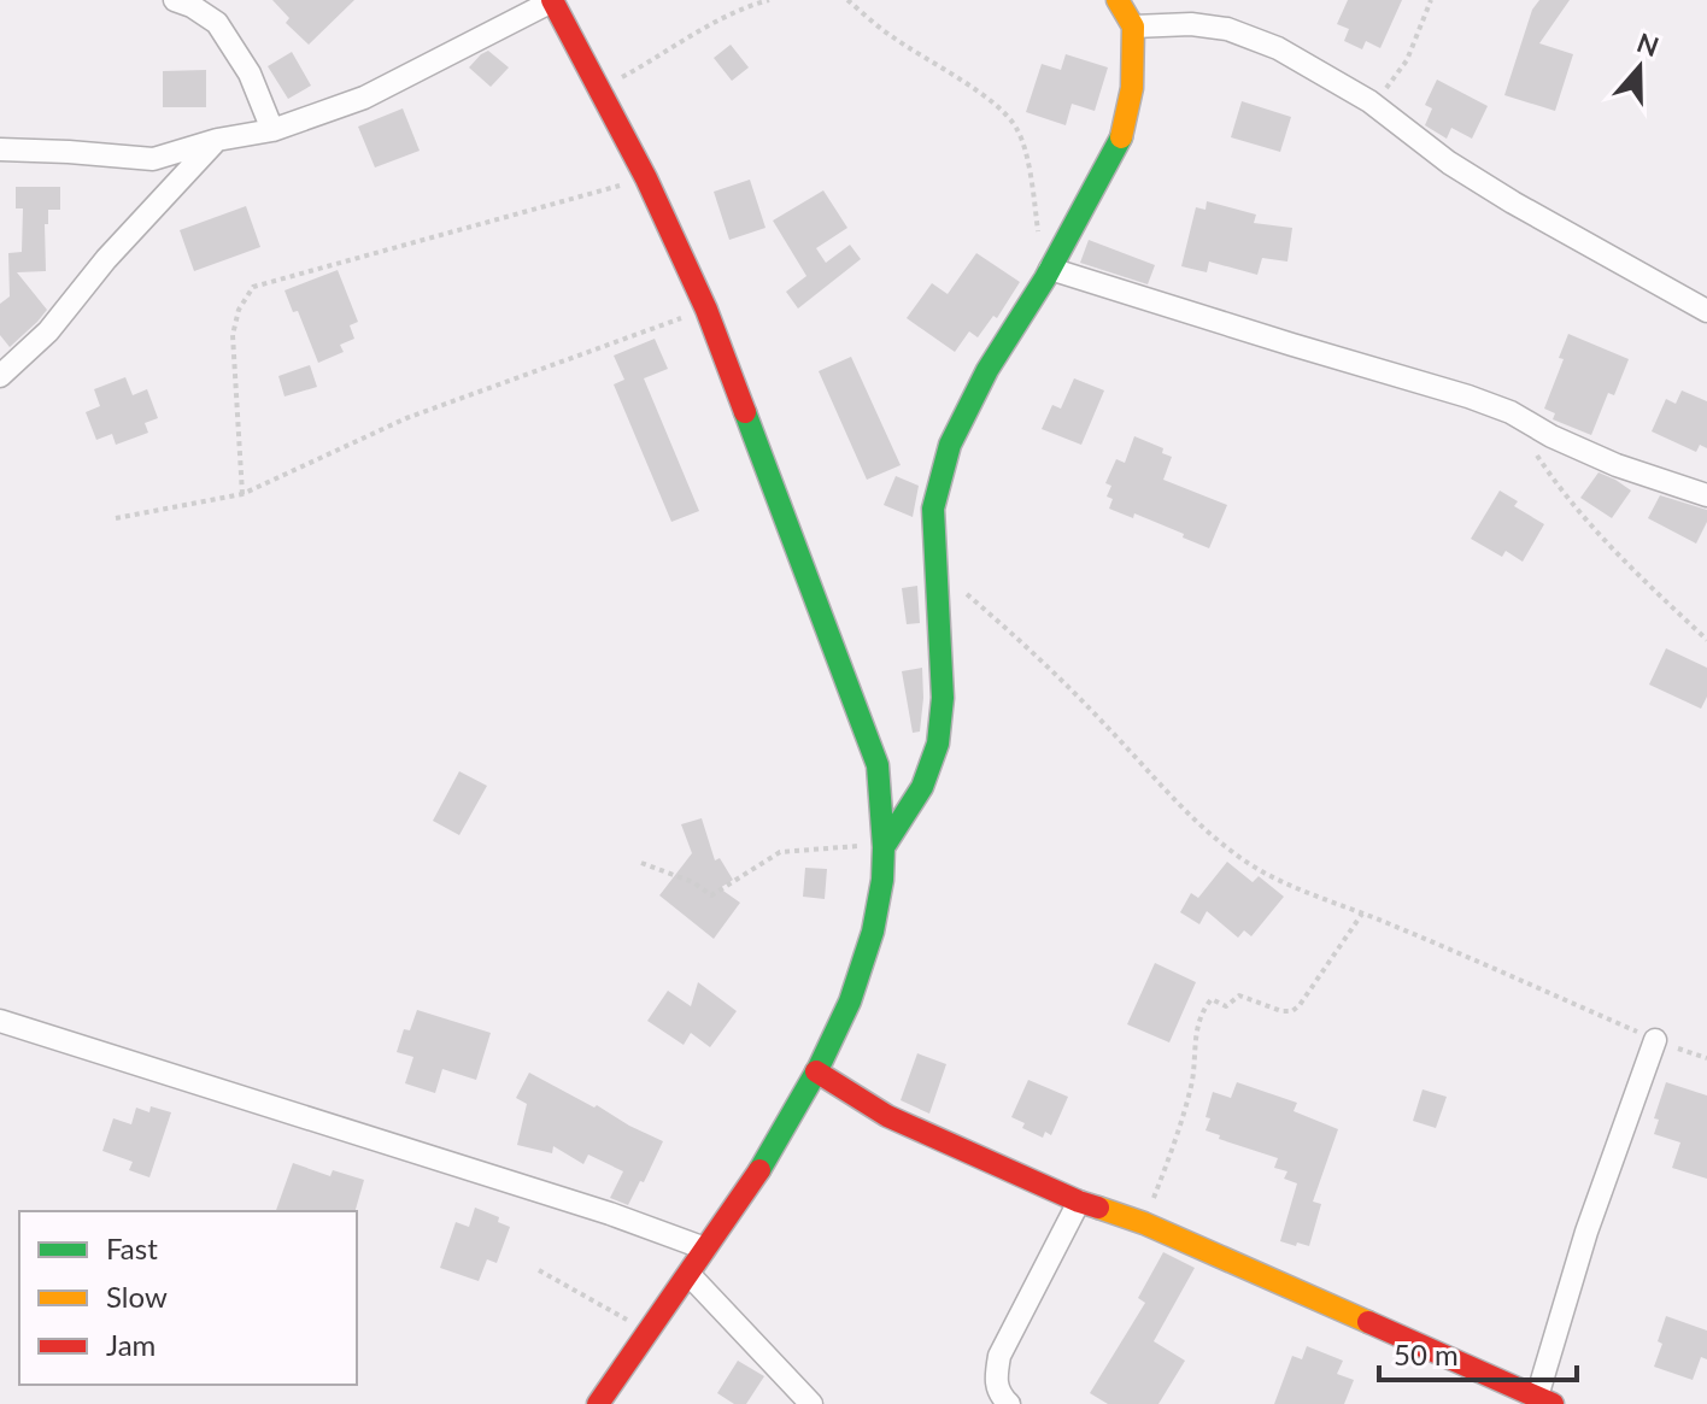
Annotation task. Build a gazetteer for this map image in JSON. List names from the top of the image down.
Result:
{
  "legend": ["Fast", "Slow", "Jam"],
  "scale_bar": "50 m",
  "north": "top"
}
